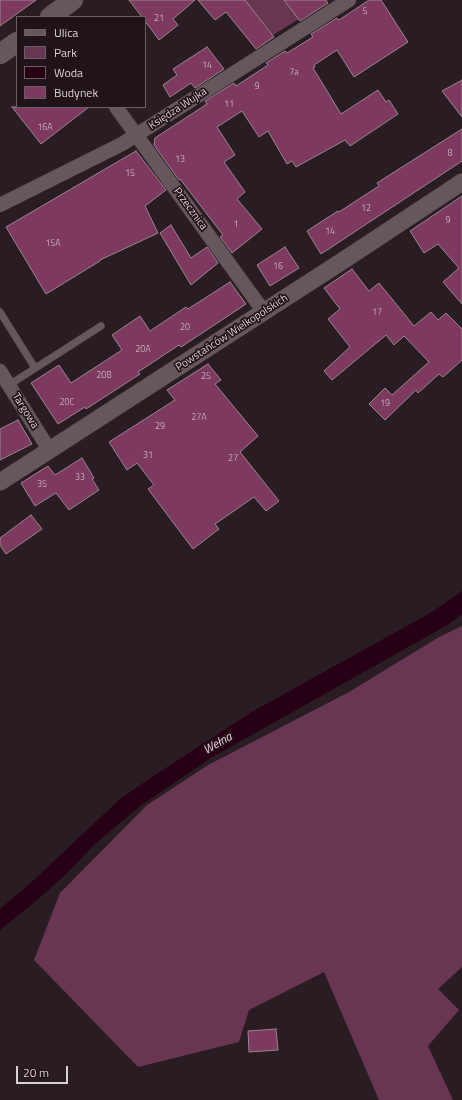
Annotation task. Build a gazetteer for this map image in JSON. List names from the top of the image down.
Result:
{
  "streets": {
    "street": [
      "Księdza Wujka",
      "Przecznica",
      "Powstańców Wielkopolskich",
      "Targowa"
    ]
  },
  "crossings": [
    ["Księdza Wujka", "Przecznica"],
    ["Przecznica", "Powstańców Wielkopolskich"],
    ["Powstańców Wielkopolskich", "Targowa"]
  ],
  "water": ["Wełna"],
  "house_numbers": [
    "5",
    "21",
    "14",
    "7a",
    "9",
    "11",
    "16A",
    "8",
    "13",
    "15",
    "12",
    "9",
    "1",
    "14",
    "15A",
    "16",
    "17",
    "20",
    "20A",
    "20B",
    "25",
    "20C",
    "19",
    "27A",
    "29",
    "31",
    "27",
    "33",
    "35"
  ],
  "legend": [
    "Ulica",
    "Park",
    "Woda",
    "Budynek"
  ],
  "scale_bar": "20 m"
}
